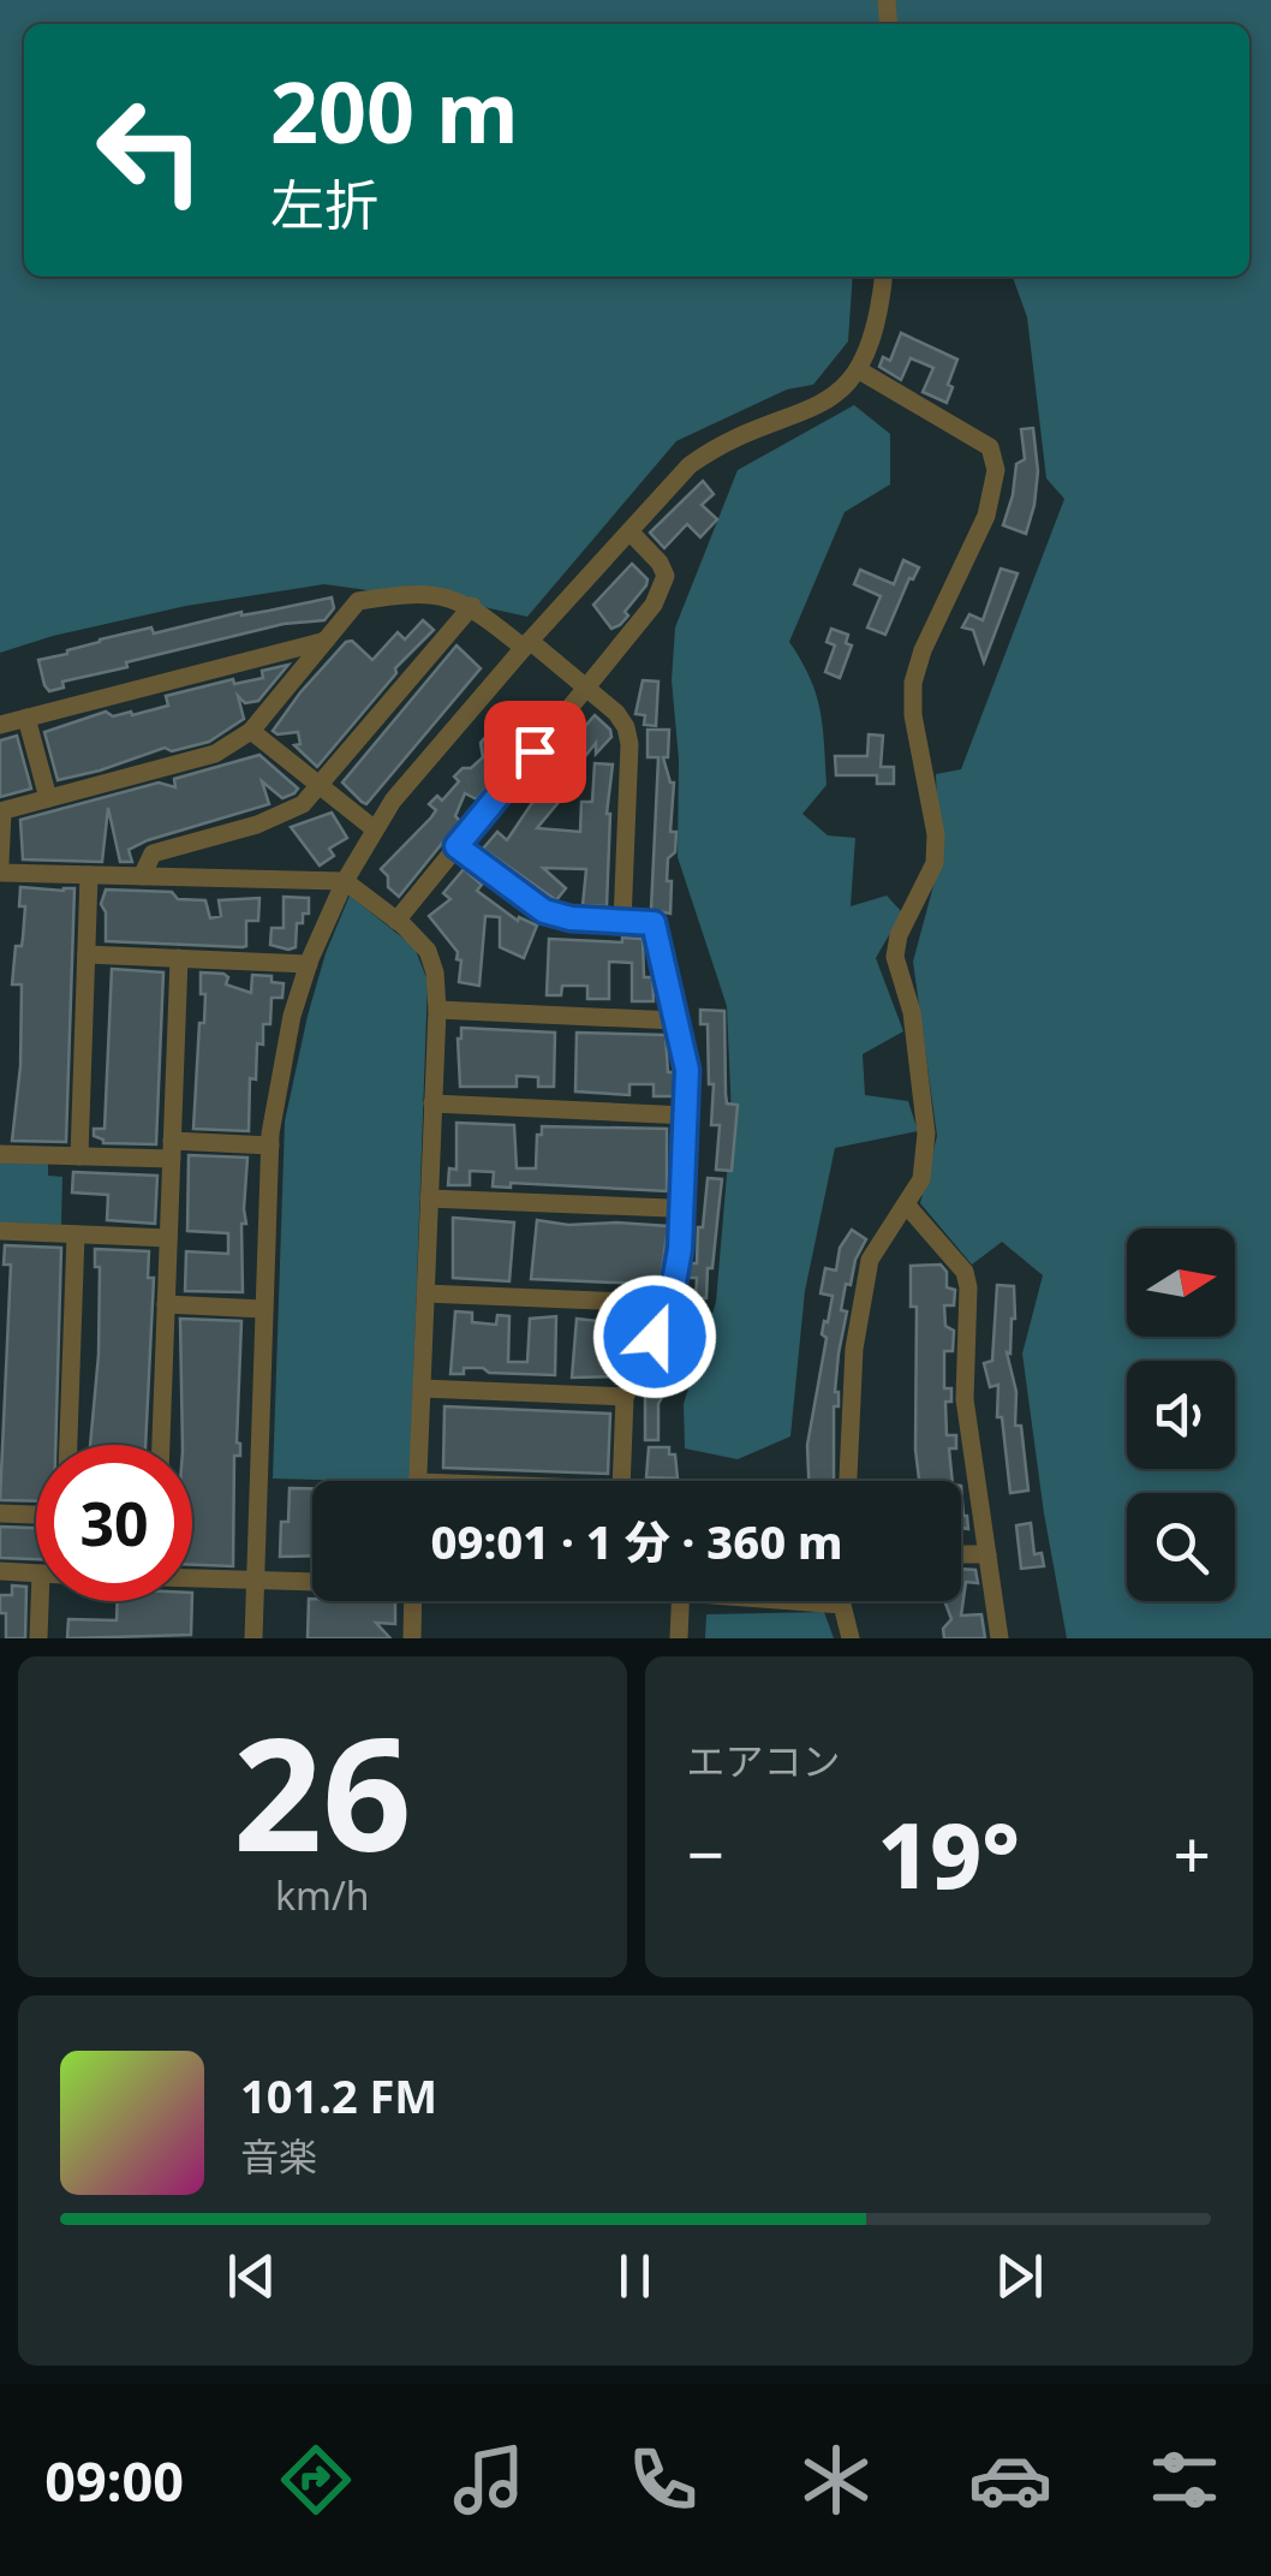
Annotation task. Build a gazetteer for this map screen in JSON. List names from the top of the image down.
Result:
{
  "north": "right",
  "page": {
    "turn": ["200 m", "左折"],
    "limit": "30",
    "trip": "09:01 · 1 分 · 360 m",
    "tile": [
      ["26", "km/h"],
      "エアコン"
    ],
    "heat": ["−", "19°", "+"],
    "song": ["101.2 FM", "音楽"],
    "tabs": "09:00"
  }
}
